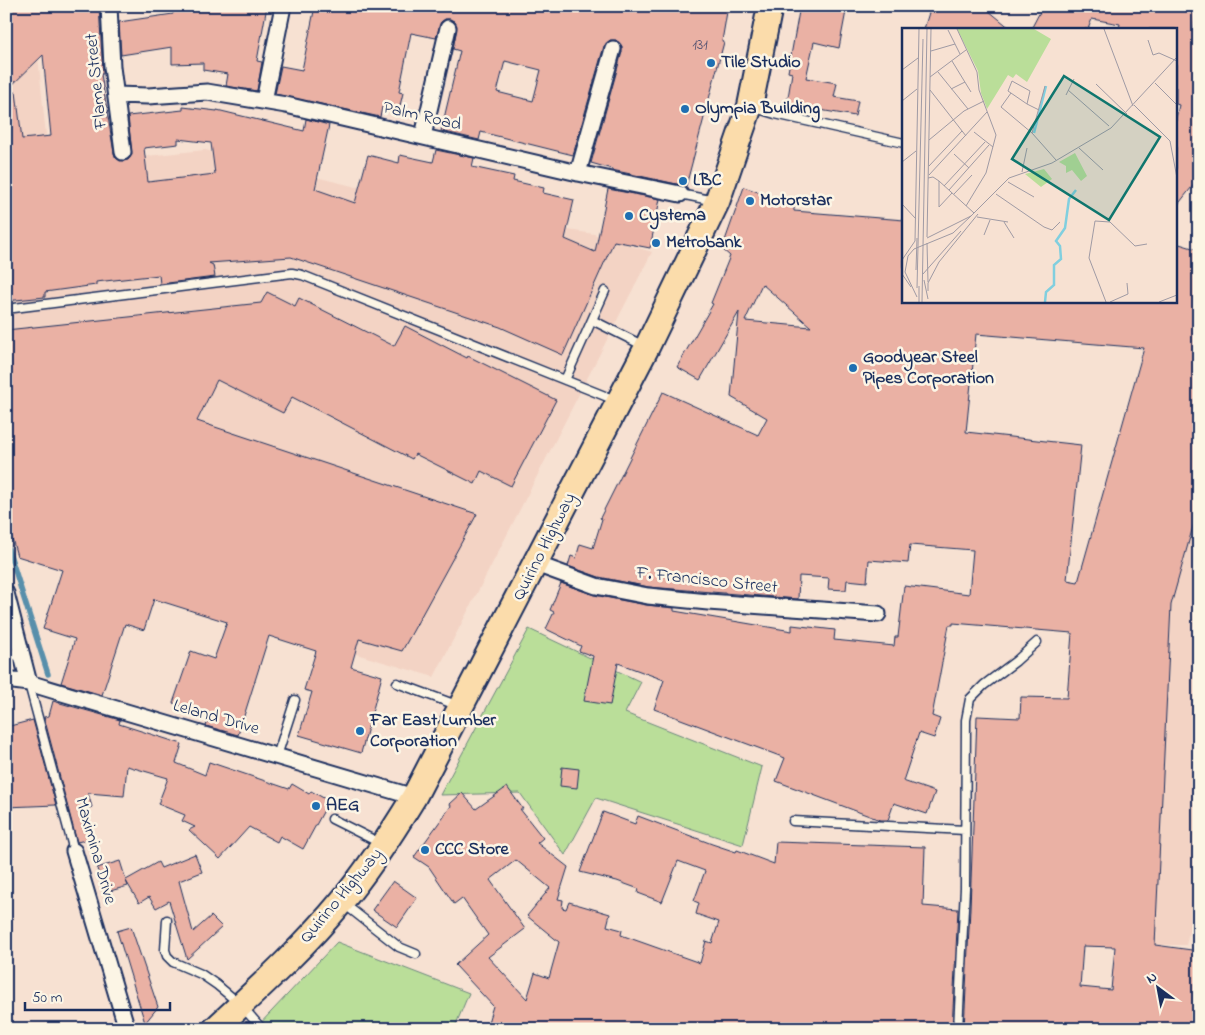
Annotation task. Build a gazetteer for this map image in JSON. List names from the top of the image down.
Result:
{
  "streets": {
    "main road": ["Quirino Highway"],
    "street": [
      "Flame Street",
      "Palm Road",
      "F. Francisco Street",
      "Leland Drive",
      "Maximina Drive"
    ]
  },
  "crossings": [
    ["Flame Street", "Palm Road"],
    ["Palm Road", "Quirino Highway"],
    ["Quirino Highway", "F. Francisco Street"],
    ["Quirino Highway", "Leland Drive"],
    ["Leland Drive", "Maximina Drive"]
  ],
  "places": [
    "Tile Studio",
    "Olympia Building",
    "LBC",
    "Motorstar",
    "Cystema",
    "Metrobank",
    "Goodyear Steel Pipes Corporation",
    "Far East Lumber Corporation",
    "AEG",
    "CCC Store"
  ],
  "house_numbers": ["131"],
  "scale_bar": "50 m",
  "north": "top left"
}
